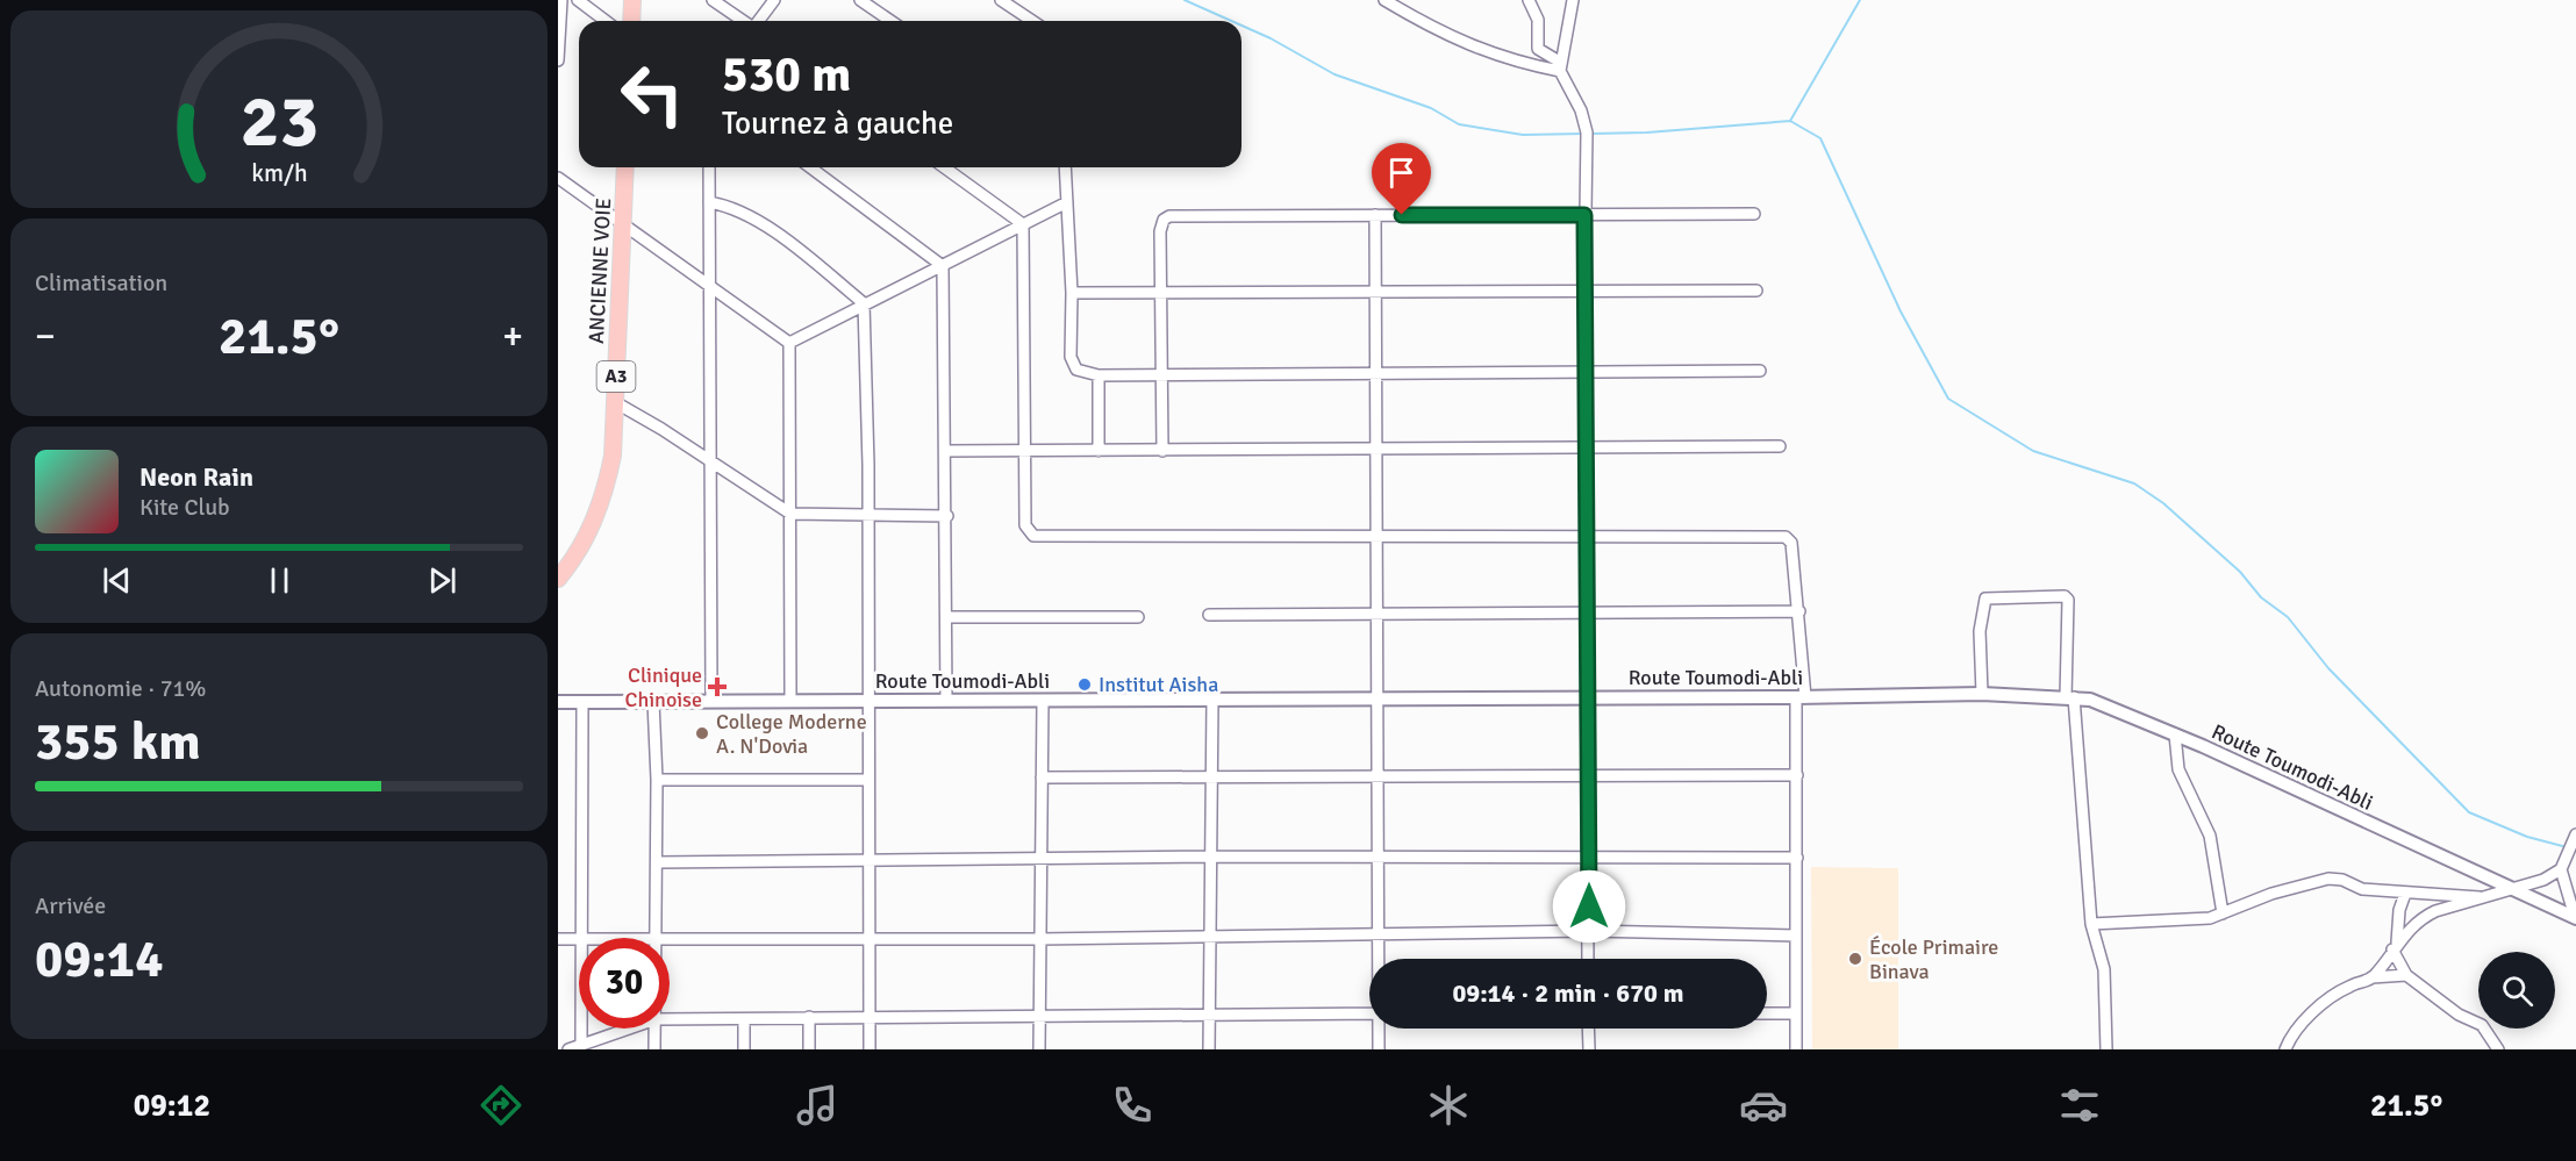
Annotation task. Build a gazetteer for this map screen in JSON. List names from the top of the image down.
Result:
{
  "streets": {
    "main road": ["ANCIENNE VOIE", "A3"],
    "street": ["Route Toumodi-Abli"]
  },
  "places": {
    "other": ["Institut Aisha", "College Moderne A. N'Dovia", "École Primaire Binava"],
    "health": ["Clinique Chinoise"]
  },
  "page": {
    "turn": ["530 m", "Tournez à gauche"],
    "tile": [
      "Climatisation",
      ["Autonomie · 71%", "355 km"],
      ["Arrivée", "09:14"]
    ],
    "heat": ["−", "21.5°", "+"],
    "song": ["Neon Rain", "Kite Club"],
    "limit": "30",
    "trip": "09:14 · 2 min · 670 m",
    "tabs": ["09:12", "21.5°"],
    "gauge": ["23", "km/h"]
  }
}
